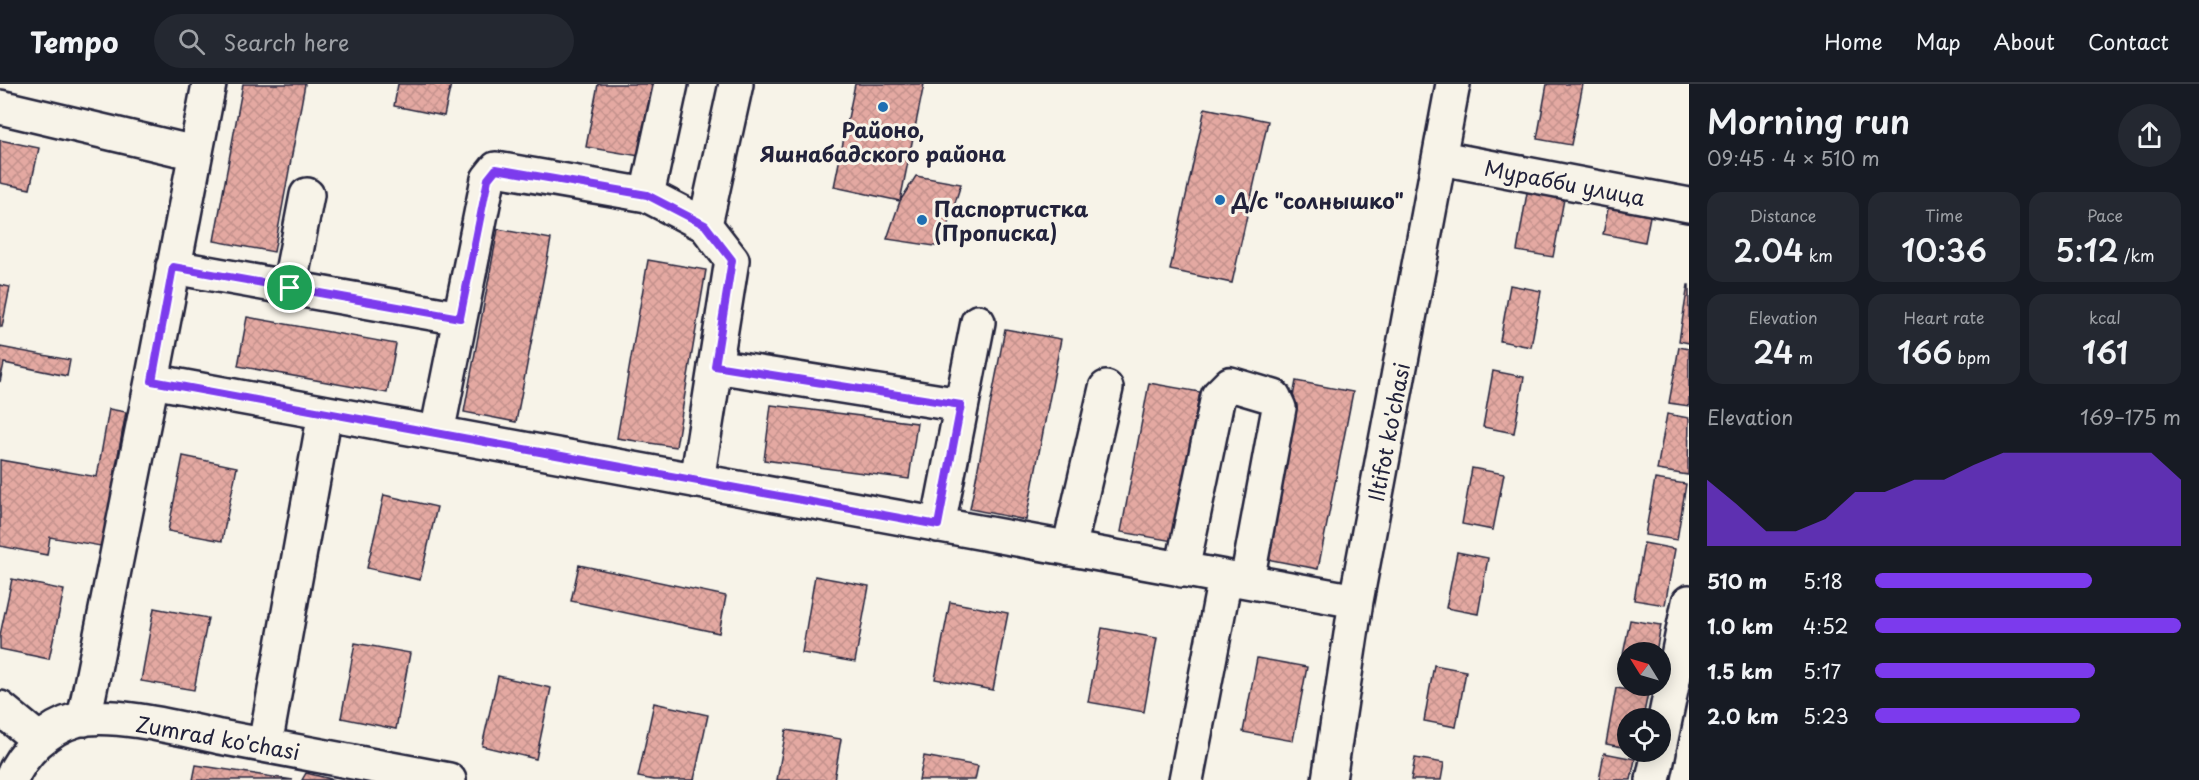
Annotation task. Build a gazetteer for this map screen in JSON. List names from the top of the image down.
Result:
{
  "streets": {
    "street": ["Мурабби улица", "Iltifot ko'chasi", "Zumrad ko'chasi"]
  },
  "crossings": [
    ["Мурабби улица", "Iltifot ko'chasi"]
  ],
  "places": ["Районо, Яшнабадского района", "Д/с \"солнышко\"", "Паспортистка (Прописка)"],
  "north": "top left",
  "page": {
    "header": "Tempo",
    "search": "Search here",
    "nav": [
      "Home",
      "Map",
      "About",
      "Contact"
    ],
    "heading": ["Morning run", "09:45 · 4 × 510 m"],
    "stats": [
      ["Distance", "2.04 km"],
      ["Time", "10:36"],
      ["Pace", "5:12 /km"],
      ["Elevation", "24 m"],
      ["Heart rate", "166 bpm"],
      ["kcal", "161"]
    ],
    "chart": ["Elevation", "169–175 m"],
    "list": [
      {
        "name": "510 m",
        "note": "5:18"
      },
      {
        "name": "1.0 km",
        "note": "4:52"
      },
      {
        "name": "1.5 km",
        "note": "5:17"
      },
      {
        "name": "2.0 km",
        "note": "5:23"
      }
    ]
  }
}
